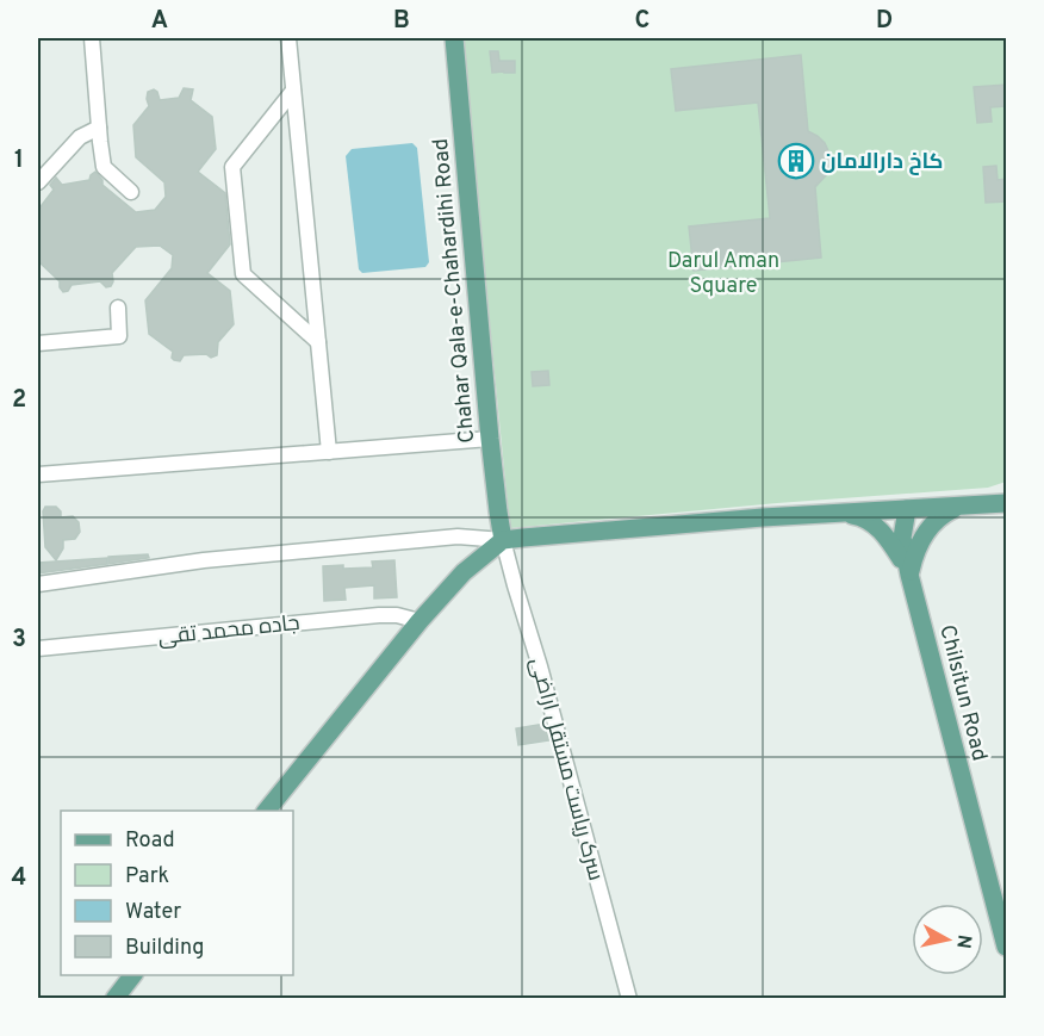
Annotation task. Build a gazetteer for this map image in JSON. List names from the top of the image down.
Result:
{
  "streets": {
    "main road": ["Chahar Qala-e-Chahardihi Road", "Chilsitun Road"],
    "street": ["جاده محمد تقی", "سرک ریاست مستقل اراضی"]
  },
  "crossings": [
    ["Chahar Qala-e-Chahardihi Road", "سرک ریاست مستقل اراضی"]
  ],
  "parks": ["Darul Aman Square"],
  "places": {
    "building": ["کاخ دارالامان"]
  },
  "legend": [
    "Road",
    "Park",
    "Water",
    "Building"
  ],
  "north": "right",
  "grid": {
    "columns": [
      "A",
      "B",
      "C",
      "D"
    ],
    "rows": [
      "1",
      "2",
      "3",
      "4"
    ]
  }
}
